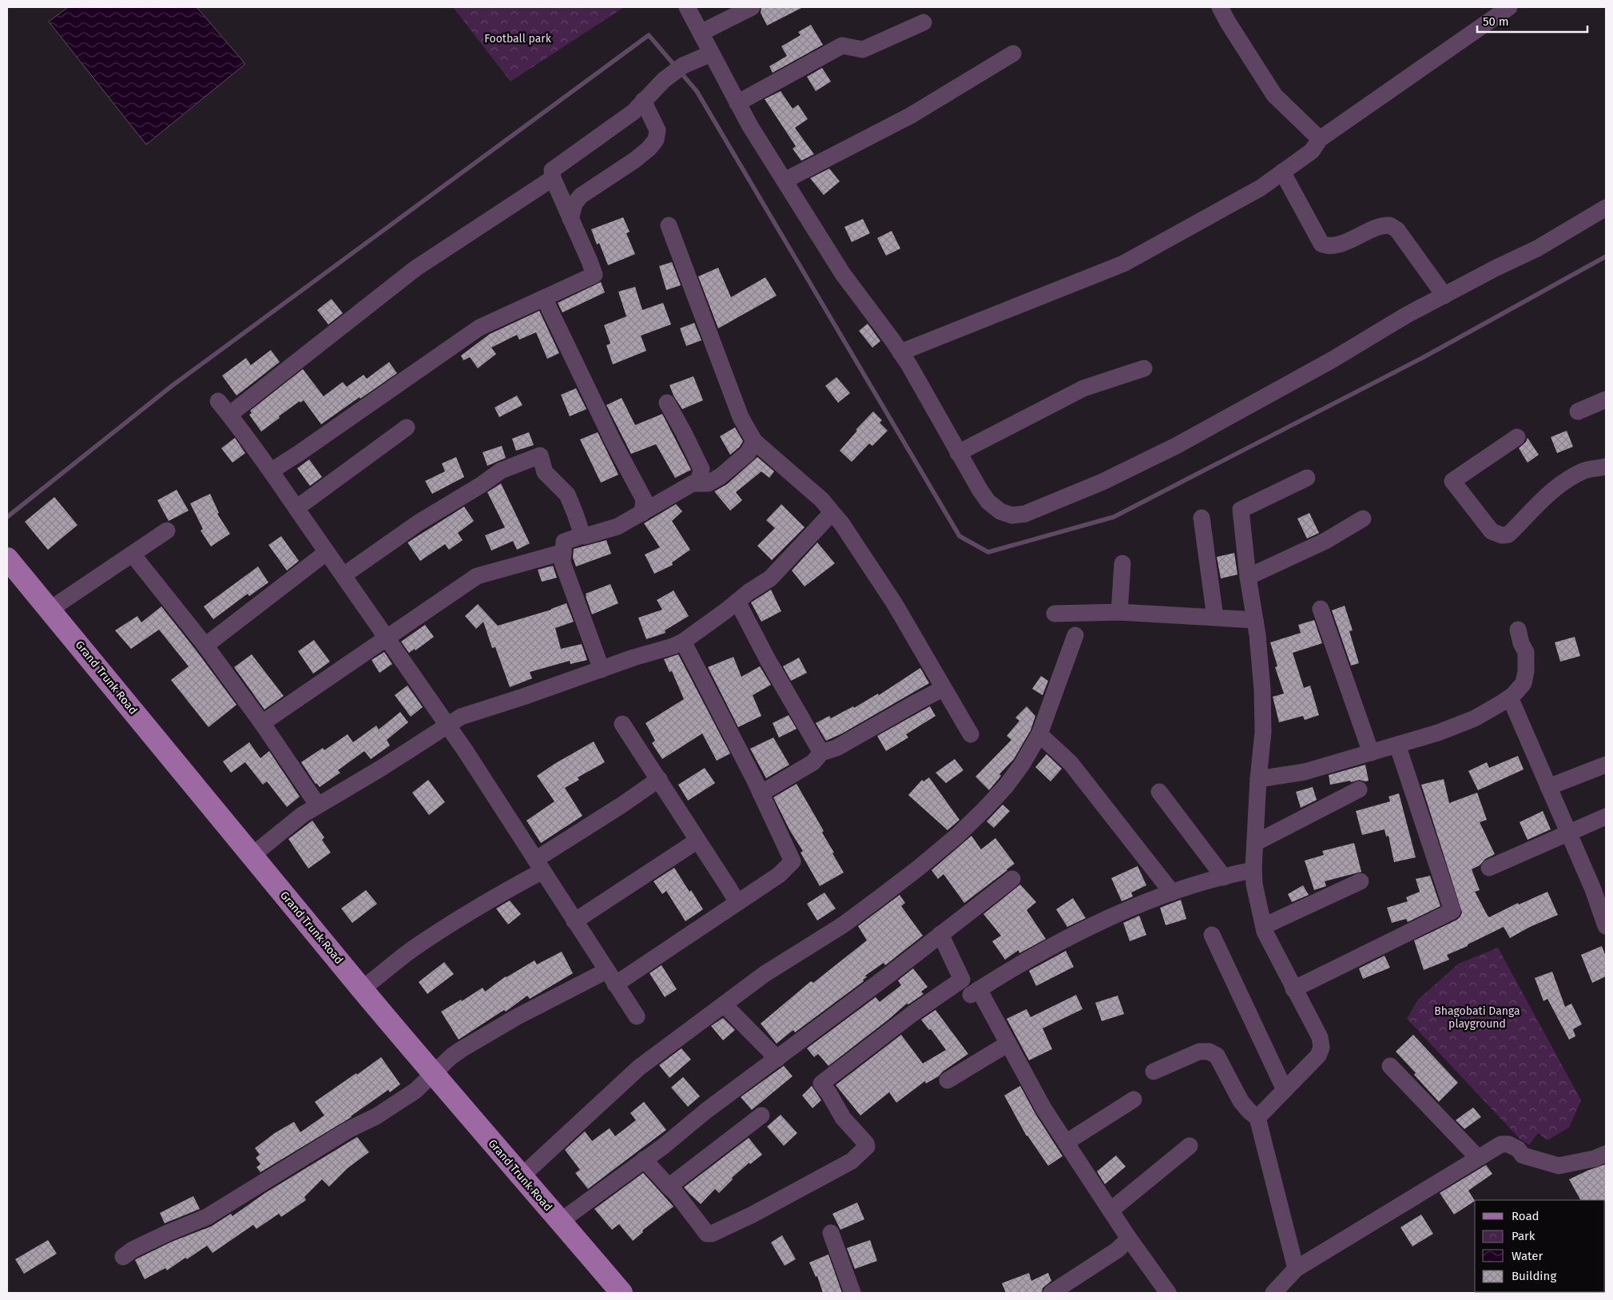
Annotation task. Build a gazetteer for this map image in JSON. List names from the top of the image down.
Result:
{
  "streets": {
    "main road": ["Grand Trunk Road"]
  },
  "parks": ["Football park", "Bhagobati Danga playground"],
  "legend": [
    "Road",
    "Park",
    "Water",
    "Building"
  ],
  "scale_bar": "50 m"
}
